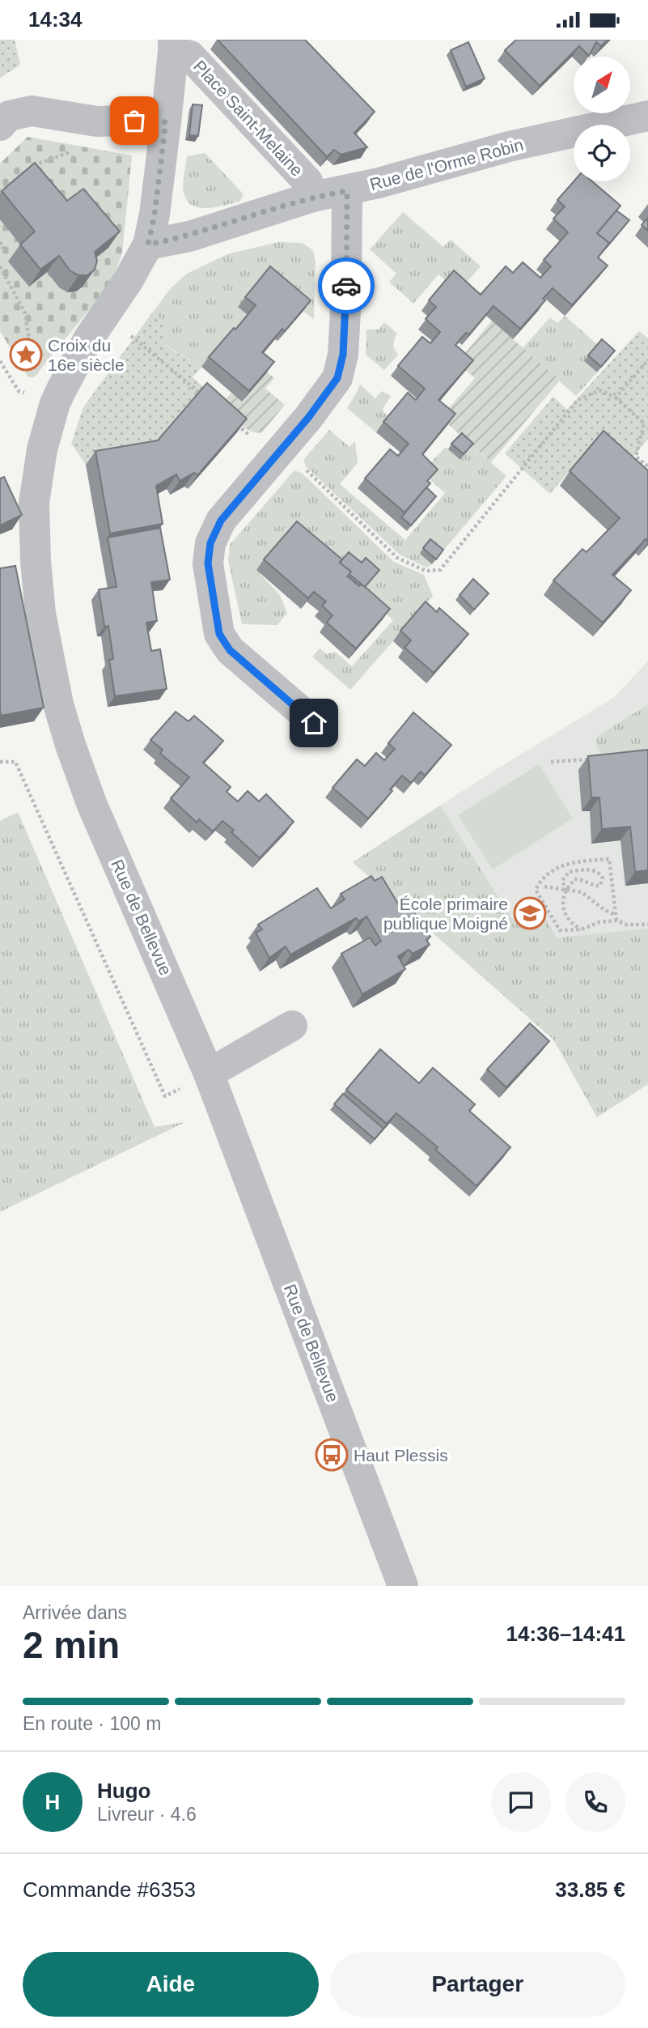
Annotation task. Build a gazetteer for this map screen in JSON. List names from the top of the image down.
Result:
{
  "streets": {
    "street": ["Place Saint-Melaine", "Rue de l'Orme Robin", "Rue de Bellevue"]
  },
  "crossings": [
    ["Place Saint-Melaine", "Rue de l'Orme Robin"],
    ["Place Saint-Melaine", "Rue de Bellevue"],
    ["Rue de l'Orme Robin", "Rue de Bellevue"]
  ],
  "places": {
    "place": ["Croix du 16e siècle"],
    "school or university": ["École primaire publique Moigné"],
    "bus stop": ["Haut Plessis"]
  },
  "north": "top right",
  "page": {
    "status": "14:34",
    "heading": ["2 min", "Arrivée dans", "14:36–14:41"],
    "panel": [
      "Hugo",
      "Livreur · 4.6",
      "Commande #6353",
      "33.85 €"
    ],
    "bar": "En route · 100 m",
    "round": "H",
    "buttons": ["Aide", "Partager"]
  }
}
